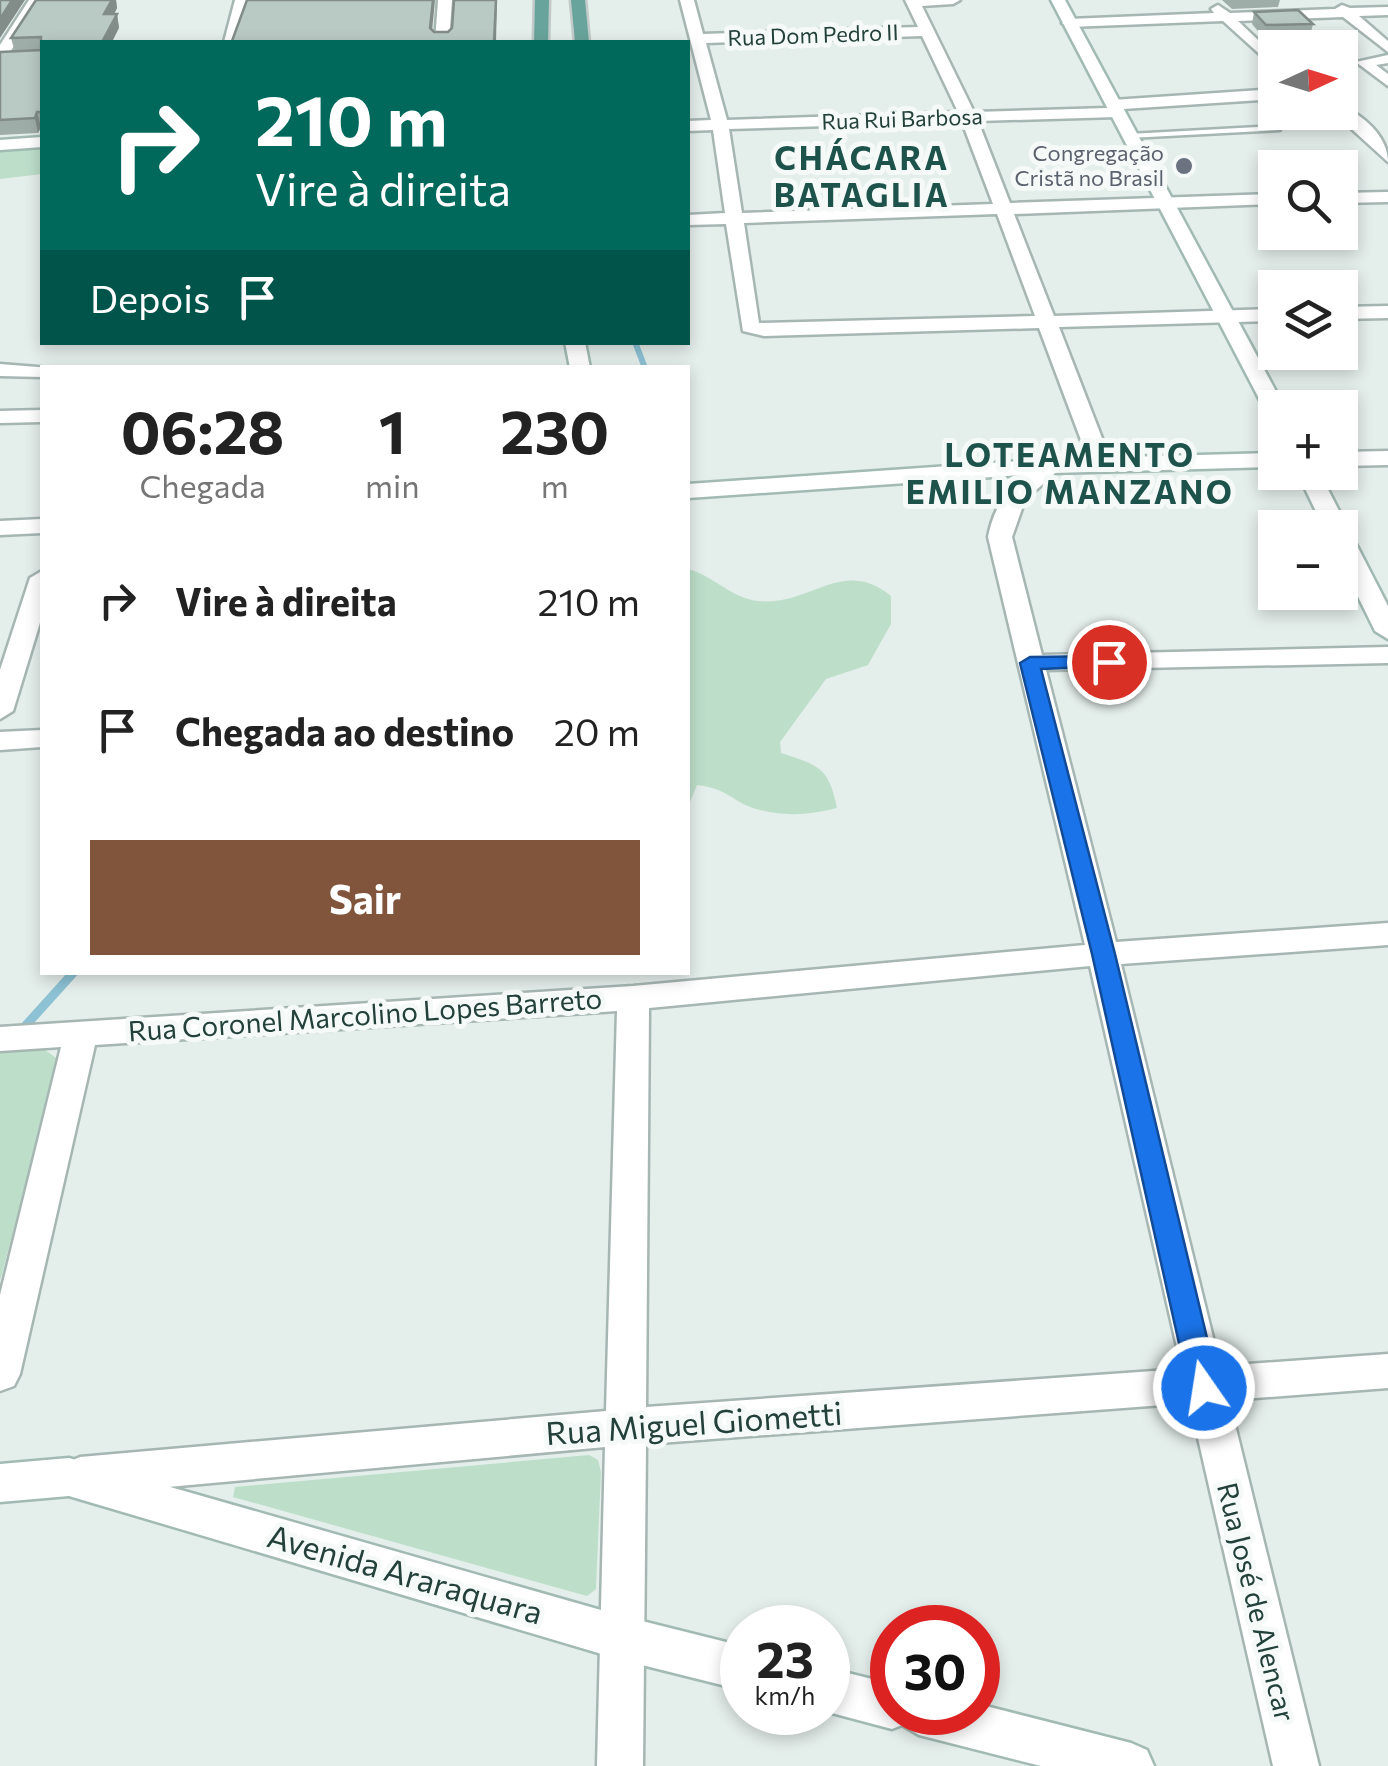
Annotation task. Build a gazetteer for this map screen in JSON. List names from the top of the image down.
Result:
{
  "streets": {
    "street": [
      "Rua Dom Pedro II",
      "Rua Rui Barbosa",
      "Rua Coronel Marcolino Lopes Barreto",
      "Rua Miguel Giometti",
      "Avenida Araraquara",
      "Rua José de Alencar"
    ]
  },
  "crossings": [
    ["Rua Coronel Marcolino Lopes Barreto", "Rua José de Alencar"],
    ["Rua Miguel Giometti", "Avenida Araraquara"],
    ["Rua Miguel Giometti", "Rua José de Alencar"]
  ],
  "districts": ["CHÁCARA BATAGLIA", "LOTEAMENTO EMILIO MANZANO"],
  "places": ["Congregação Cristã no Brasil"],
  "north": "right",
  "page": {
    "map_buttons": ["+", "−"],
    "turn": ["210 m", "Vire à direita"],
    "then": "Depois",
    "eta": [
      "06:28",
      "Chegada",
      "1",
      "min",
      "230",
      "m"
    ],
    "list": [
      {
        "name": "Vire à direita",
        "value": "210 m"
      },
      {
        "name": "Chegada ao destino",
        "value": "20 m"
      }
    ],
    "buttons": "Sair",
    "speed": "23 km/h",
    "limit": "30"
  }
}
